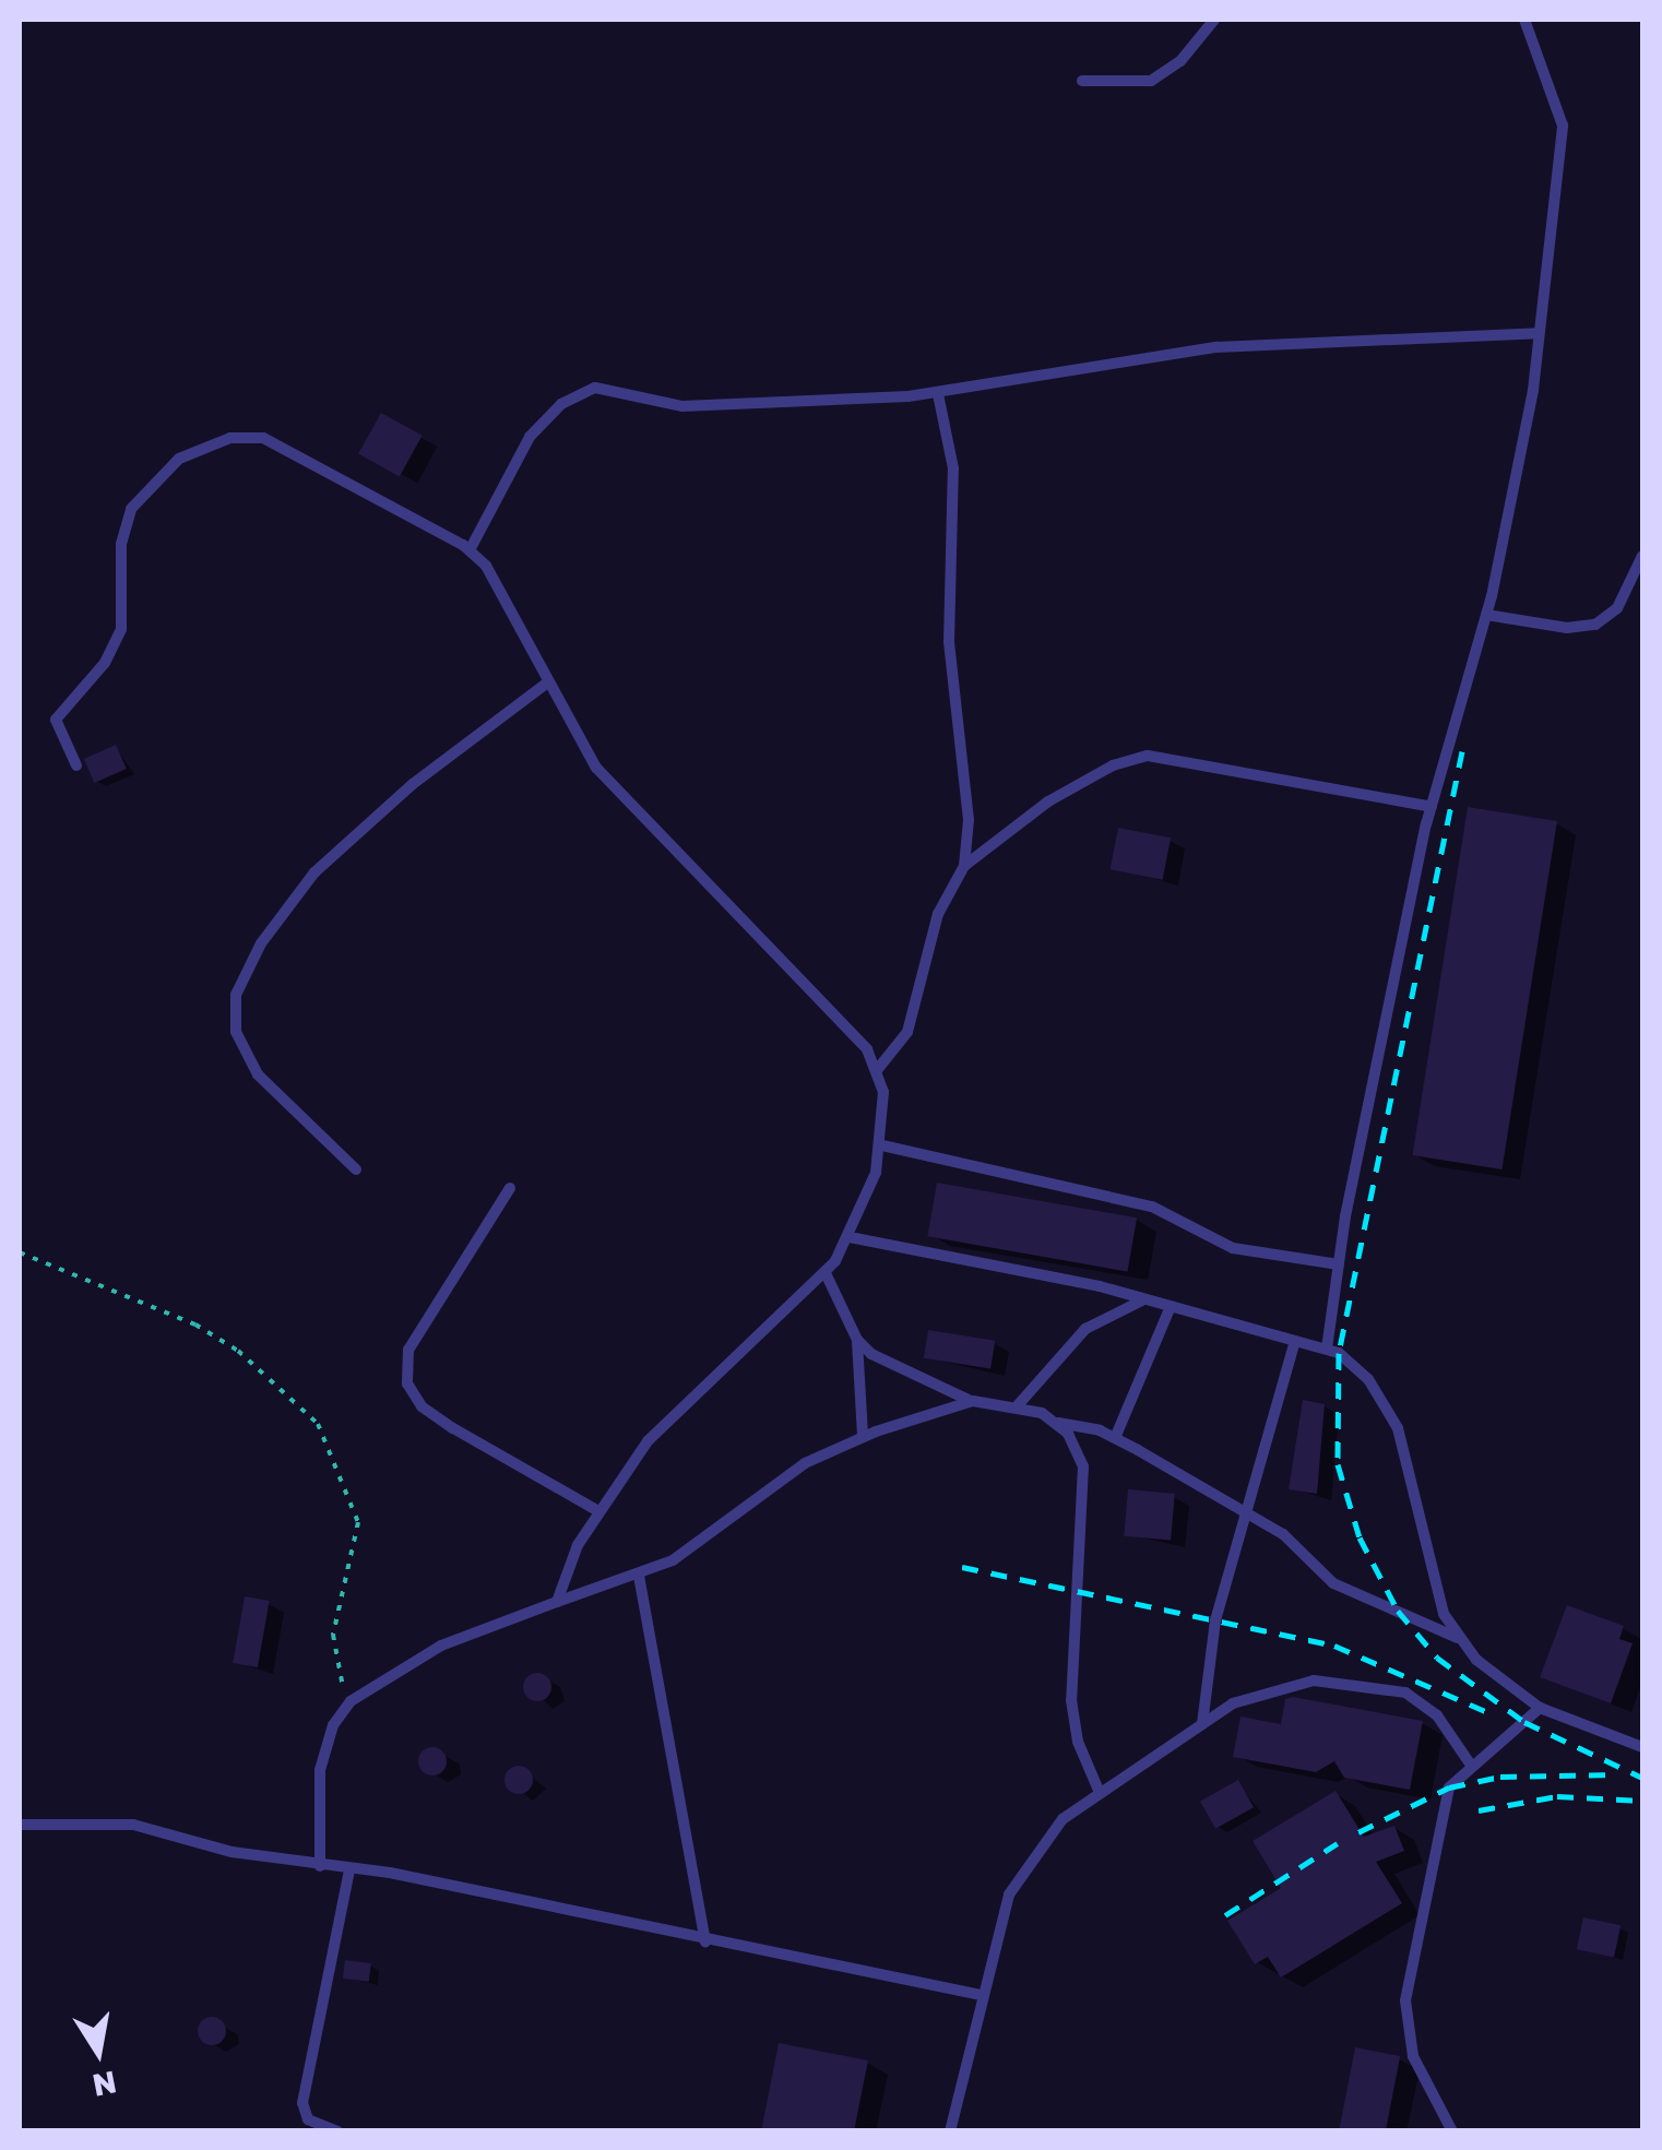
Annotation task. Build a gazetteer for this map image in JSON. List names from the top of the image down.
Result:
{
  "north": "bottom"
}
